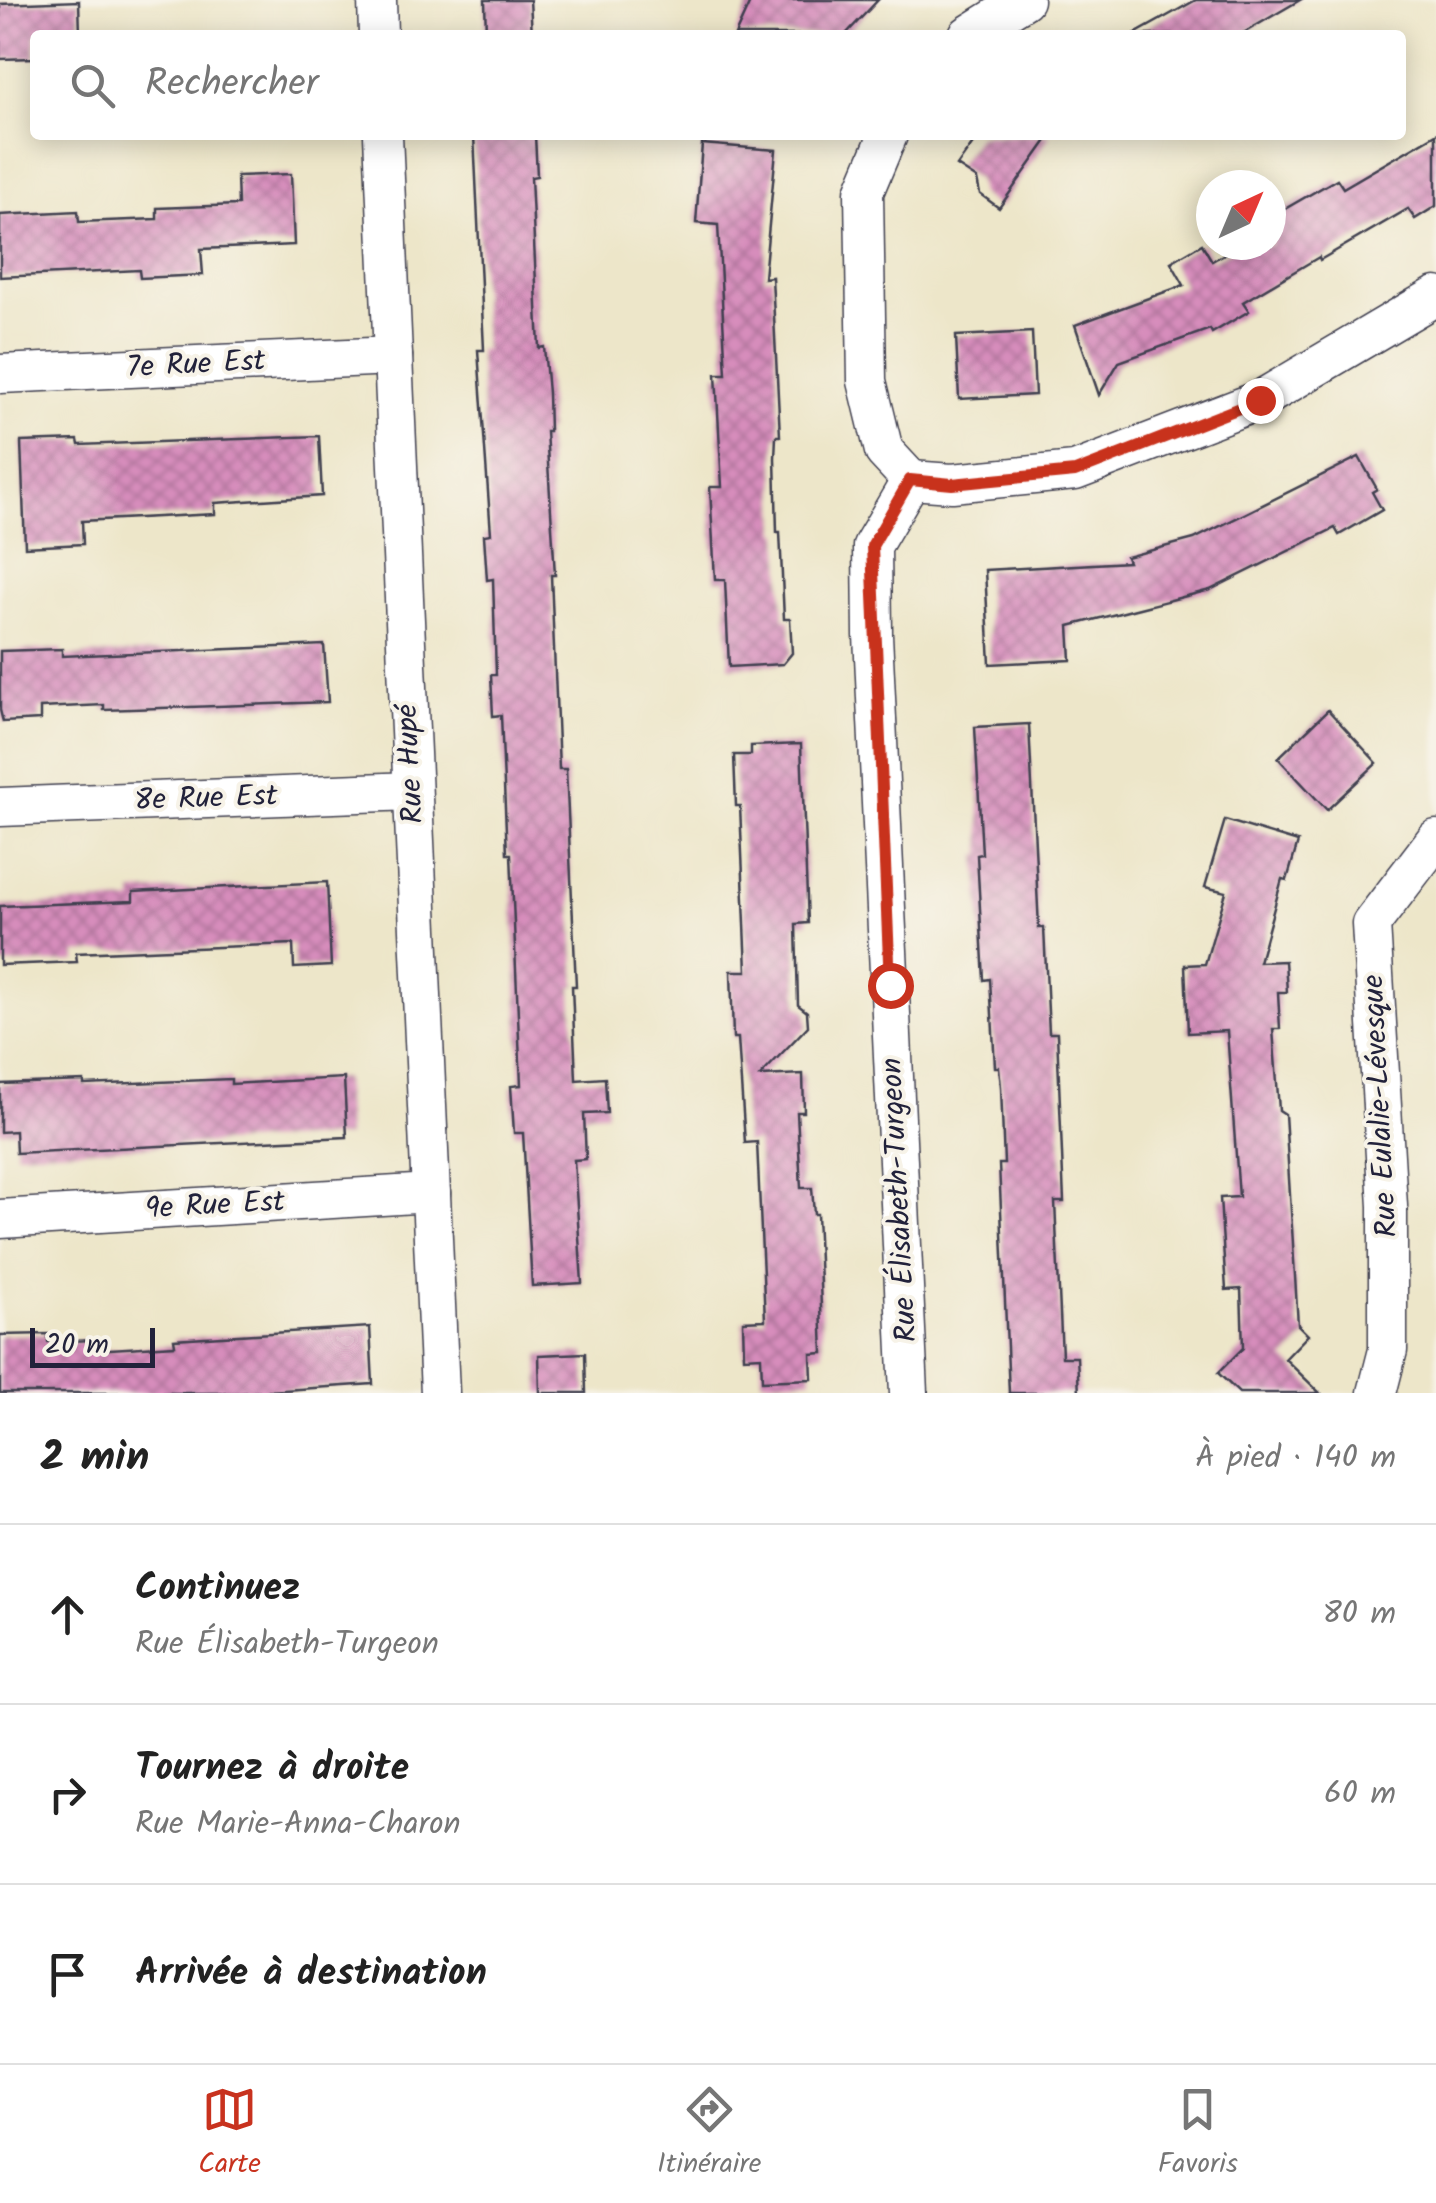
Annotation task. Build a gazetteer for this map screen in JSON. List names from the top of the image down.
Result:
{
  "streets": {
    "street": [
      "7e Rue Est",
      "Rue Hupé",
      "8e Rue Est",
      "Rue Eulalie-Lévesque",
      "Rue Élisabeth-Turgeon",
      "9e Rue Est"
    ]
  },
  "crossings": [
    ["7e Rue Est", "Rue Hupé"],
    ["Rue Hupé", "8e Rue Est"],
    ["Rue Hupé", "9e Rue Est"]
  ],
  "scale_bar": "20 m",
  "north": "top right",
  "page": {
    "search": "Rechercher",
    "scale": "20 m",
    "heading": ["2 min", "À pied · 140 m"],
    "list": [
      ["Continuez", "Rue Élisabeth-Turgeon", "80 m"],
      ["Tournez à droite", "Rue Marie-Anna-Charon", "60 m"],
      "Arrivée à destination"
    ],
    "nav": ["Carte", "Itinéraire", "Favoris"]
  }
}
